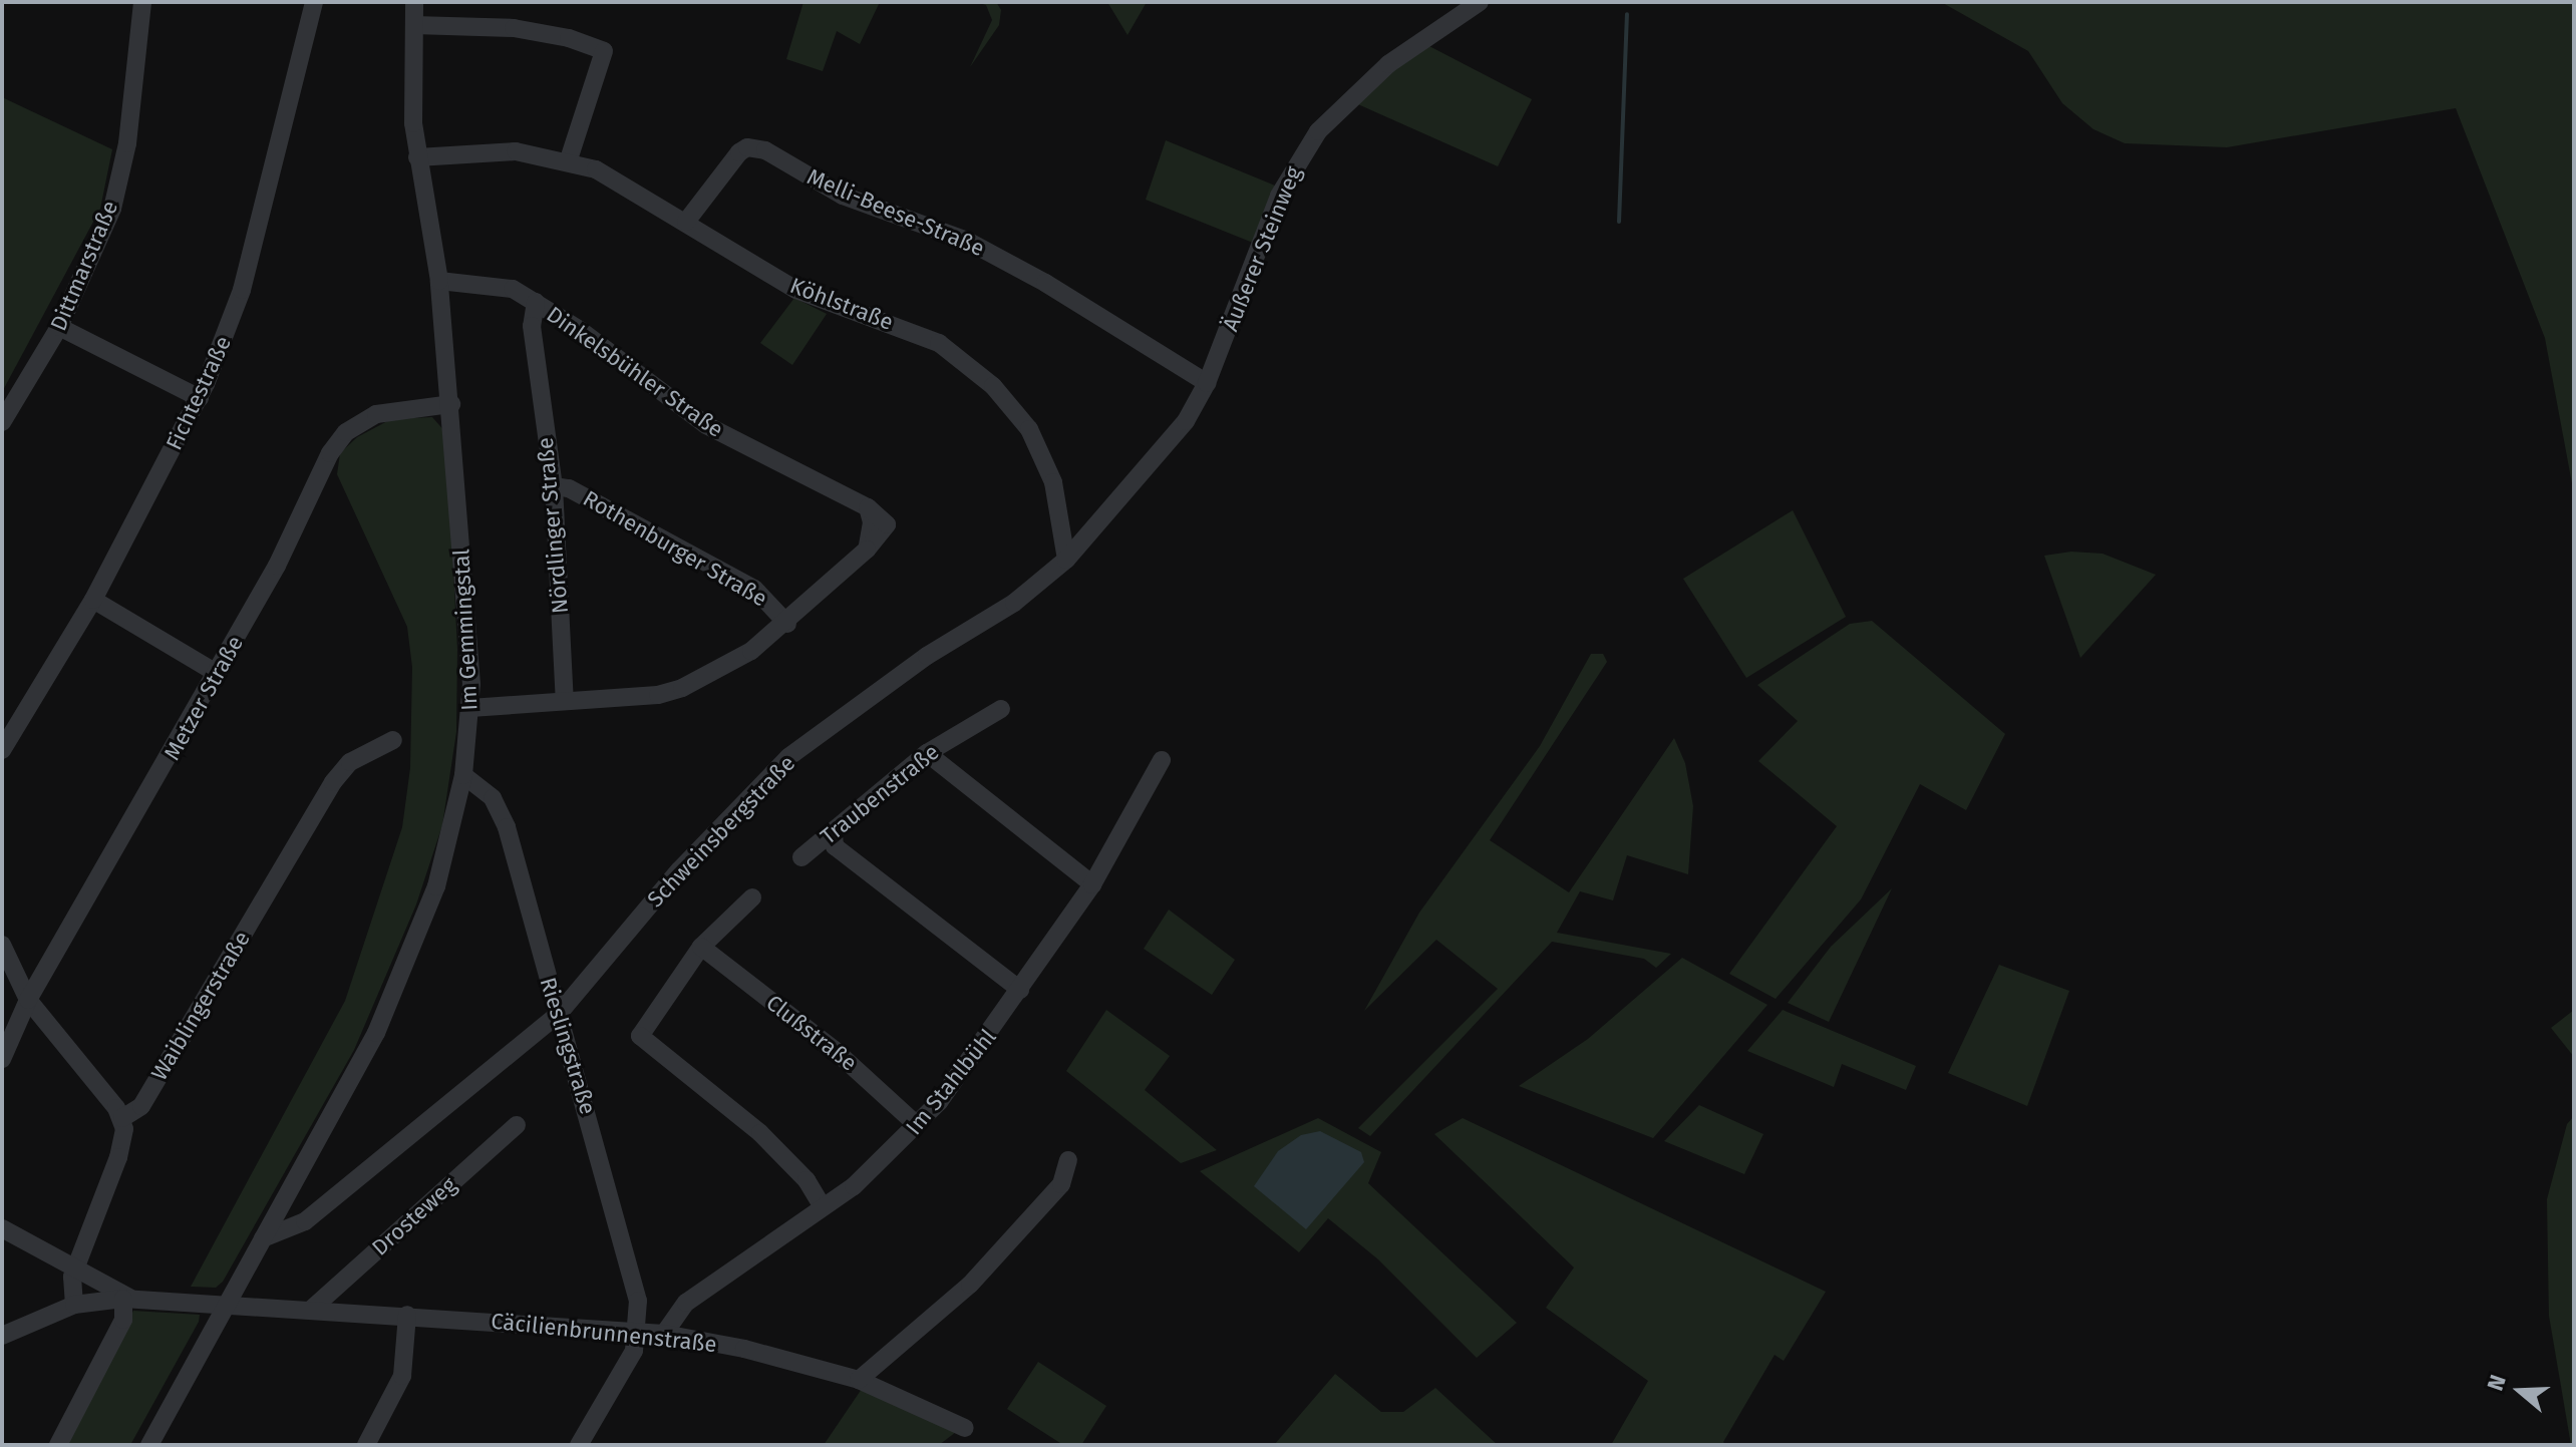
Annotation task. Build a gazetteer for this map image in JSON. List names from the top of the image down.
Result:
{
  "streets": {
    "street": [
      "Melli-Beese-Straße",
      "Äußerer Steinweg",
      "Dittmarstraße",
      "Köhlstraße",
      "Dinkelsbühler Straße",
      "Fichtestraße",
      "Nördlinger Straße",
      "Rothenburger Straße",
      "Im Gemmingstal",
      "Metzer Straße",
      "Traubenstraße",
      "Schweinsbergstraße",
      "Waiblingerstraße",
      "Clußstraße",
      "Rieslingstraße",
      "Im Stahlbühl",
      "Drosteweg",
      "Cäcilienbrunnenstraße"
    ]
  },
  "crossings": [
    ["Melli-Beese-Straße", "Äußerer Steinweg"],
    ["Melli-Beese-Straße", "Köhlstraße"],
    ["Melli-Beese-Straße", "Schweinsbergstraße"],
    ["Äußerer Steinweg", "Schweinsbergstraße"],
    ["Köhlstraße", "Im Gemmingstal"],
    ["Köhlstraße", "Schweinsbergstraße"],
    ["Dinkelsbühler Straße", "Nördlinger Straße"],
    ["Dinkelsbühler Straße", "Rothenburger Straße"],
    ["Dinkelsbühler Straße", "Im Gemmingstal"],
    ["Nördlinger Straße", "Rothenburger Straße"],
    ["Im Gemmingstal", "Metzer Straße"],
    ["Im Gemmingstal", "Schweinsbergstraße"],
    ["Im Gemmingstal", "Rieslingstraße"],
    ["Im Gemmingstal", "Cäcilienbrunnenstraße"],
    ["Schweinsbergstraße", "Rieslingstraße"],
    ["Clußstraße", "Im Stahlbühl"],
    ["Rieslingstraße", "Cäcilienbrunnenstraße"],
    ["Im Stahlbühl", "Cäcilienbrunnenstraße"],
    ["Drosteweg", "Cäcilienbrunnenstraße"]
  ],
  "north": "left"
}
